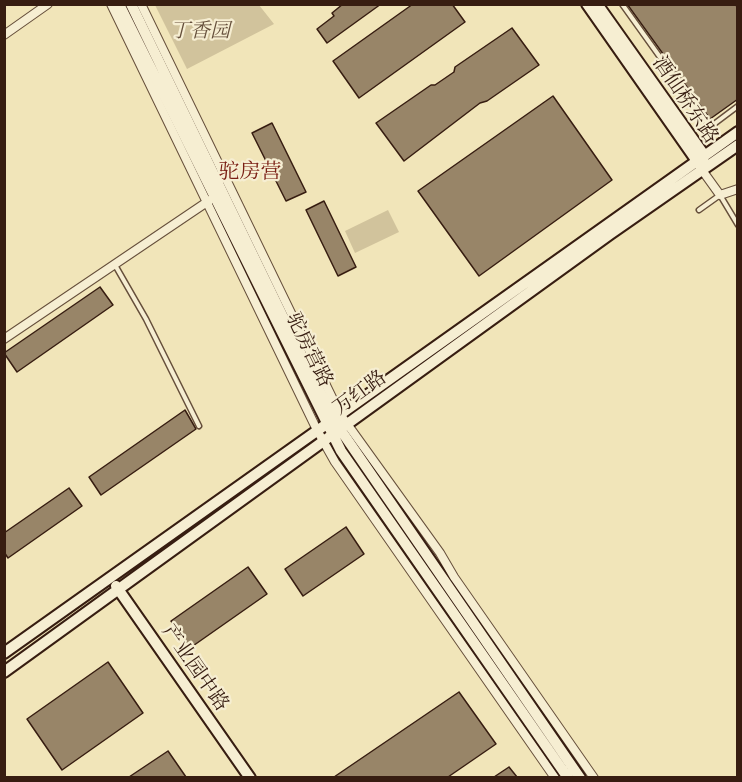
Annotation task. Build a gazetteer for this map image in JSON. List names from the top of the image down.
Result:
{
  "streets": {
    "street": [
      "酒仙桥东路",
      "驼房营路",
      "万红路",
      "产业园中路"
    ]
  },
  "crossings": [
    ["酒仙桥东路", "万红路"],
    ["驼房营路", "万红路"],
    ["万红路", "产业园中路"]
  ],
  "districts": ["驼房营"],
  "parks": ["丁香园"]
}
